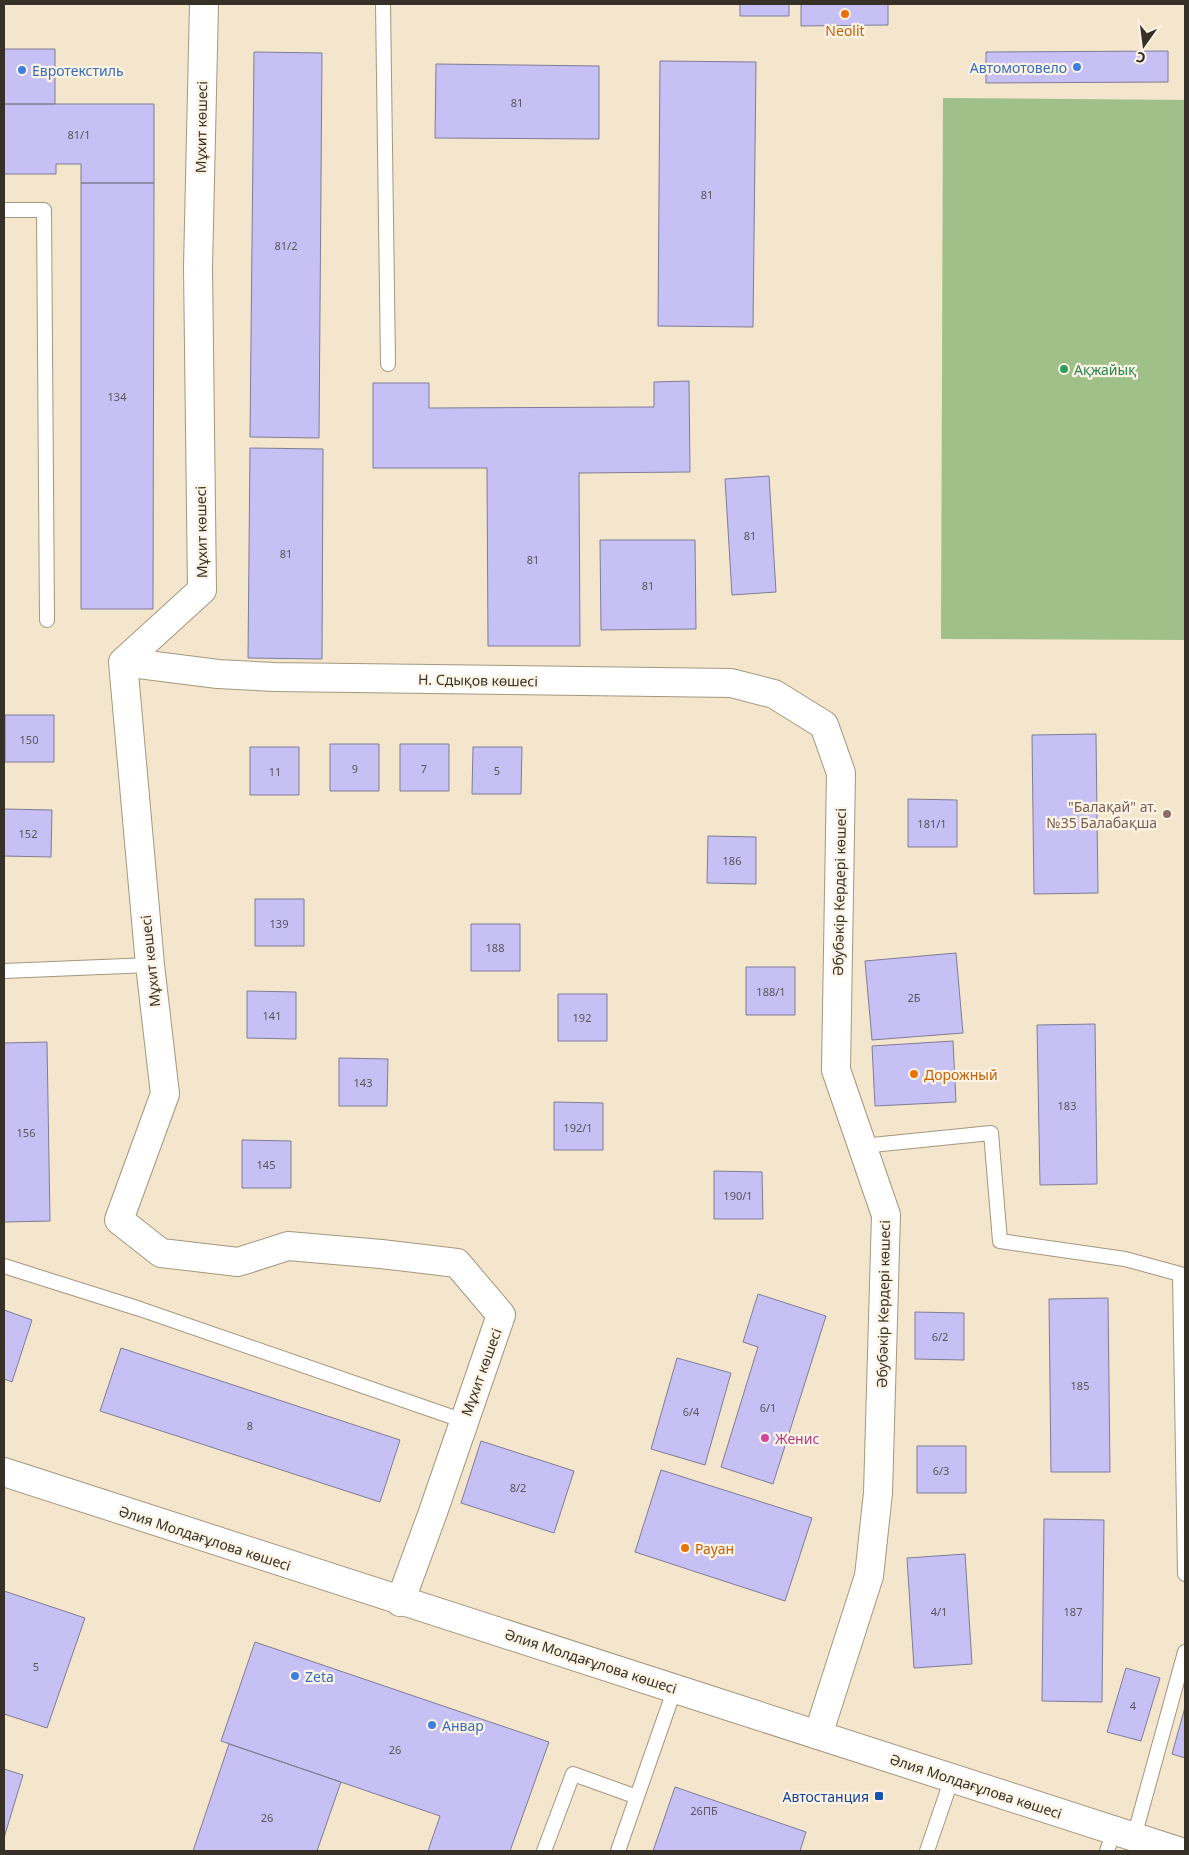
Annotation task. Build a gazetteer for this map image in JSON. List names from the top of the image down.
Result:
{
  "streets": {
    "street": [
      "Мұхит көшесі",
      "Н. Сдықов көшесі",
      "Әбубәкір Кердері көшесі",
      "Әлия Молдағұлова көшесі"
    ]
  },
  "crossings": [
    ["Мұхит көшесі", "Н. Сдықов көшесі"],
    ["Мұхит көшесі", "Әлия Молдағұлова көшесі"],
    ["Н. Сдықов көшесі", "Әбубәкір Кердері көшесі"],
    ["Әбубәкір Кердері көшесі", "Әлия Молдағұлова көшесі"]
  ],
  "places": {
    "other": [
      "Neolit",
      "Автомотовело",
      "Евротекстиль",
      "Ақжайық",
      "\"Балақай\" ат. №35 Балабақша",
      "Дорожный",
      "Женис",
      "Рауан",
      "Zeta",
      "Анвар"
    ],
    "transit": ["Автостанция"]
  },
  "house_numbers": [
    "81",
    "81/1",
    "81",
    "81/2",
    "134",
    "81",
    "81",
    "81",
    "81",
    "150",
    "9",
    "7",
    "5",
    "11",
    "181/1",
    "152",
    "186",
    "139",
    "188",
    "188/1",
    "2Б",
    "141",
    "192",
    "143",
    "183",
    "192/1",
    "156",
    "145",
    "190/1",
    "6/2",
    "185",
    "6/1",
    "6/4",
    "8",
    "6/3",
    "8/2",
    "4/1",
    "187",
    "5",
    "4",
    "26",
    "26ПБ",
    "26"
  ],
  "north": "bottom"
}
